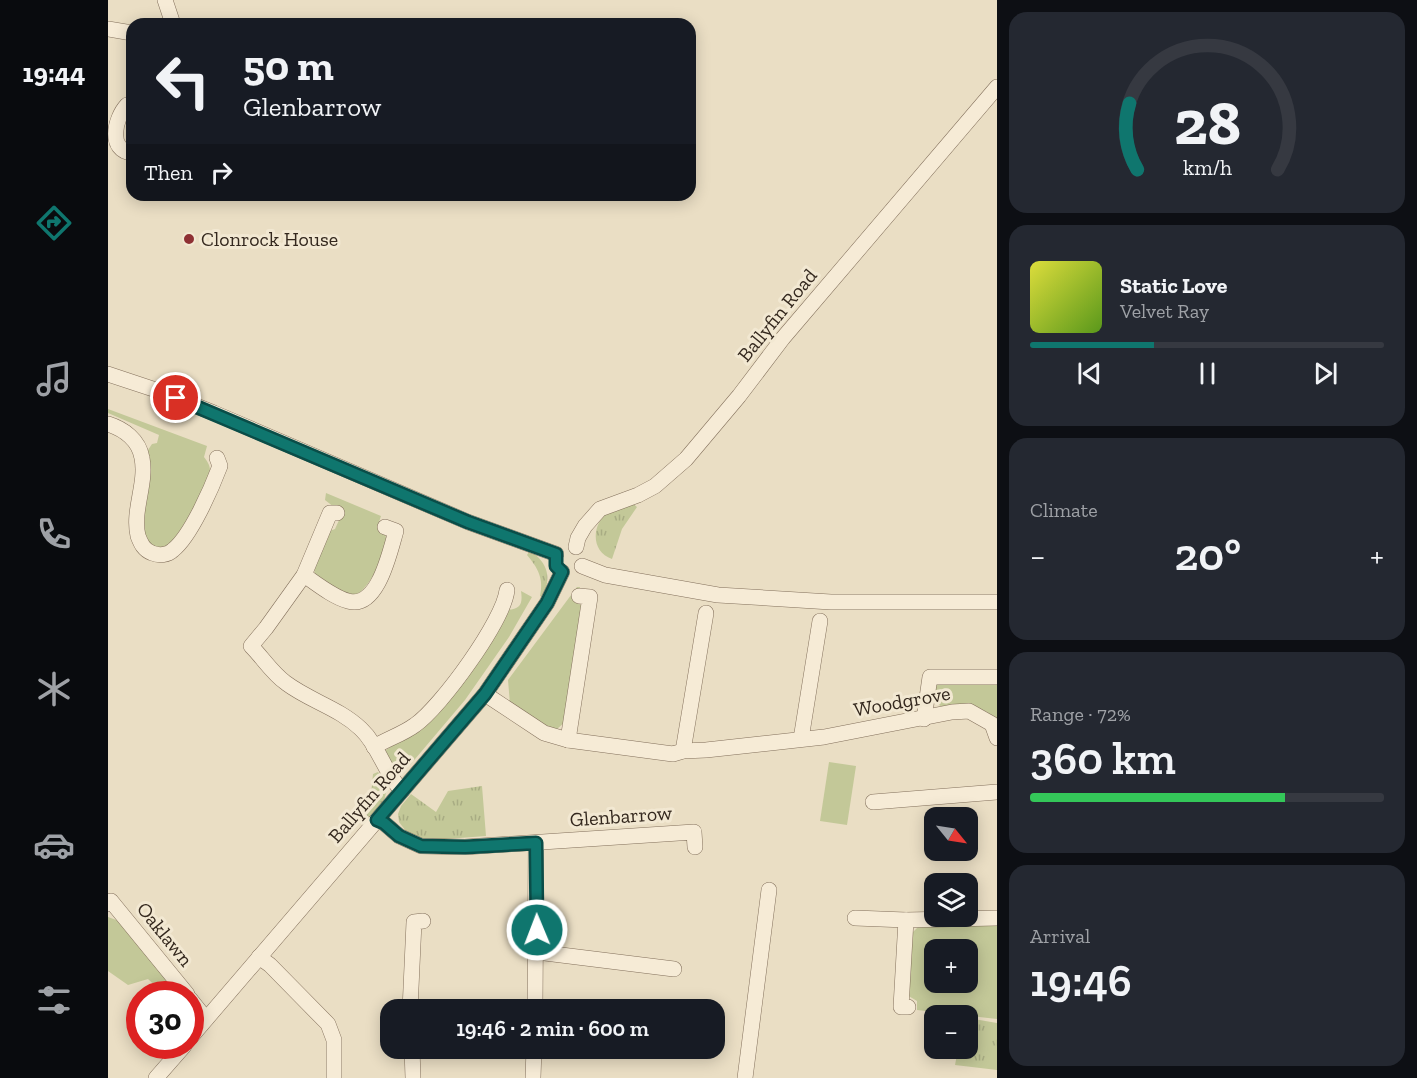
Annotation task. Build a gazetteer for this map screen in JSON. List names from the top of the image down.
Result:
{
  "streets": {
    "street": [
      "Ballyfin Road",
      "Woodgrove",
      "Glenbarrow",
      "Oaklawn"
    ]
  },
  "crossings": [
    ["Ballyfin Road", "Woodgrove"],
    ["Ballyfin Road", "Glenbarrow"]
  ],
  "places": ["Clonrock House"],
  "north": "bottom right",
  "page": {
    "tabs": "19:44",
    "turn": ["50 m", "Glenbarrow"],
    "then": "Then",
    "song": ["Static Love", "Velvet Ray"],
    "tile": [
      "Climate",
      ["Range · 72%", "360 km"],
      ["Arrival", "19:46"]
    ],
    "heat": ["−", "20°", "+"],
    "map_buttons": ["+", "−"],
    "limit": "30",
    "trip": "19:46 · 2 min · 600 m",
    "gauge": ["28", "km/h"]
  }
}
